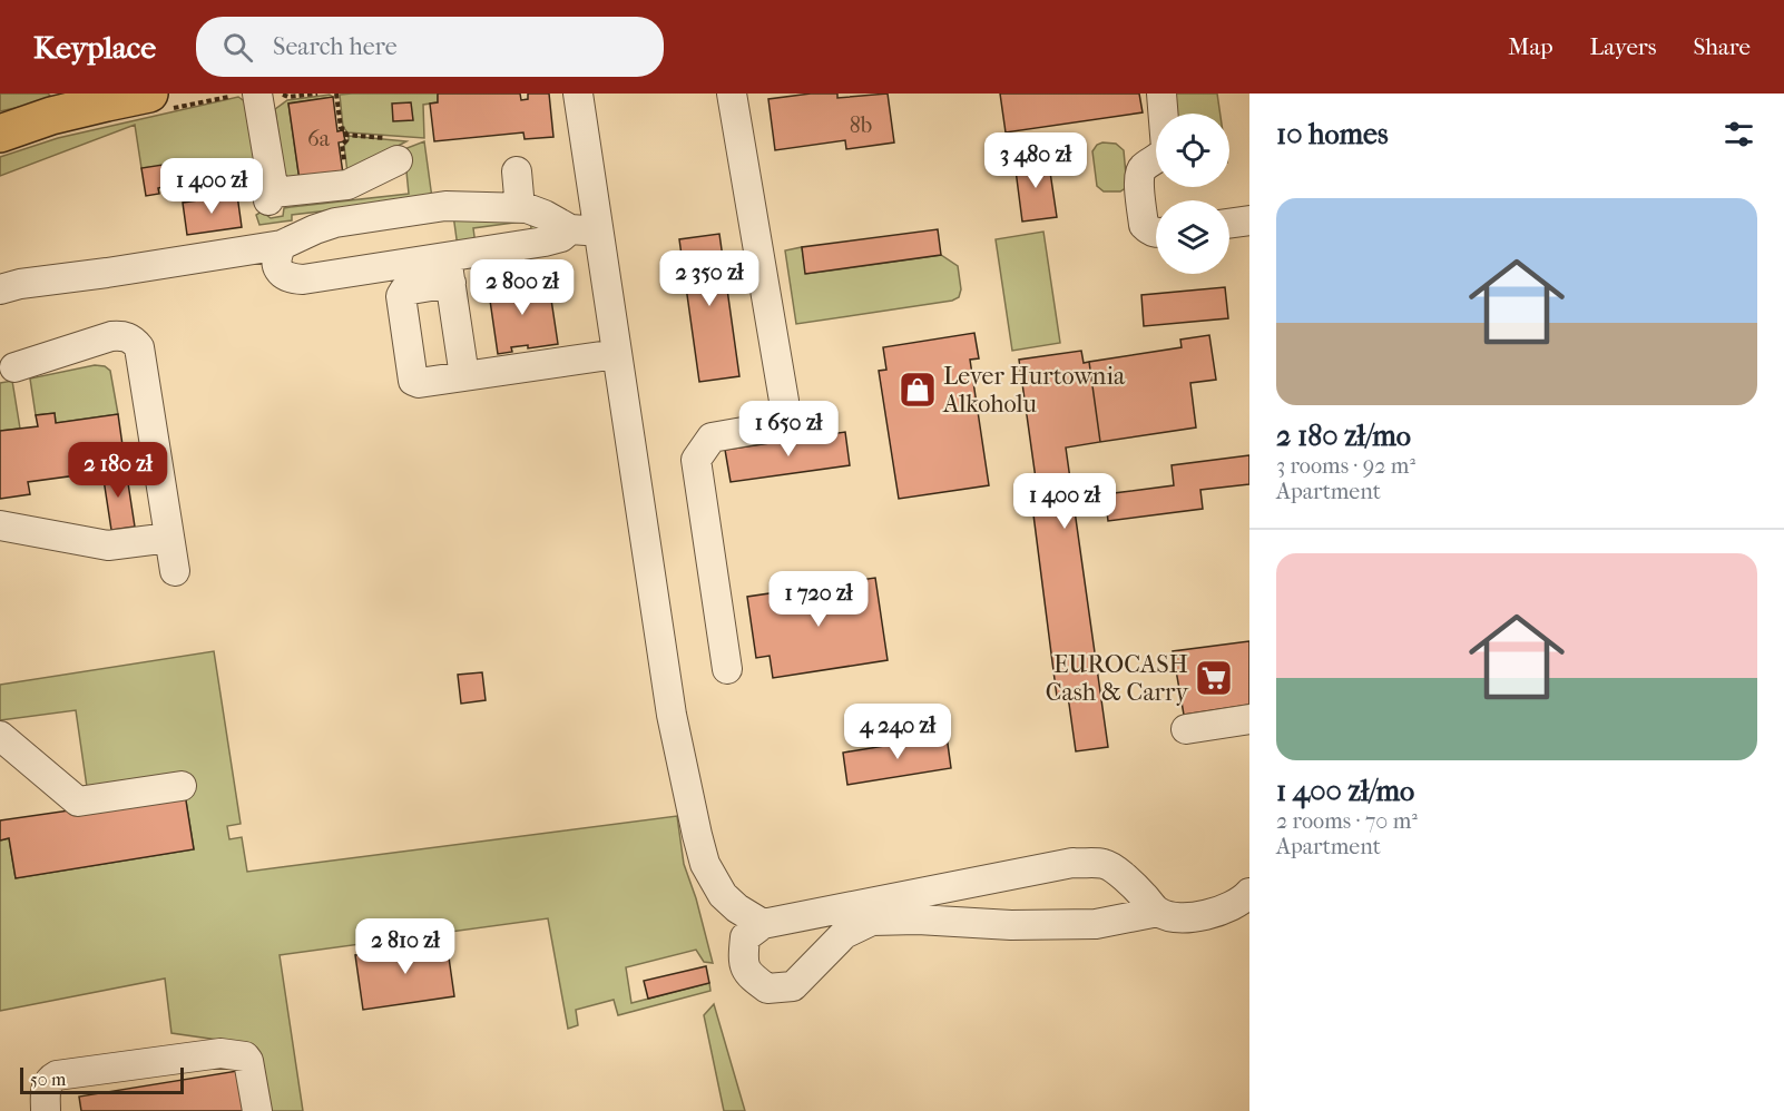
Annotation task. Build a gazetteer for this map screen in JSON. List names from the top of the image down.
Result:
{
  "places": {
    "shop": ["Lever Hurtownia Alkoholu"],
    "supermarket": ["EUROCASH Cash & Carry"]
  },
  "house_numbers": ["8b", "6a"],
  "scale_bar": "50 m",
  "page": {
    "header": "Keyplace",
    "search": "Search here",
    "nav": ["Map", "Layers", "Share"],
    "heading": "10 homes",
    "price": [
      "3 480 zł",
      "1 400 zł",
      "2 350 zł",
      "2 800 zł",
      "1 650 zł",
      "2 180 zł",
      "1 400 zł",
      "1 720 zł",
      "4 240 zł",
      "2 810 zł"
    ],
    "list": [
      {
        "name": "2 180 zł/mo",
        "note": "3 rooms · 92 m² · Apartment"
      },
      {
        "name": "1 400 zł/mo",
        "note": "2 rooms · 70 m² · Apartment"
      }
    ],
    "scale": "50 m"
  }
}
